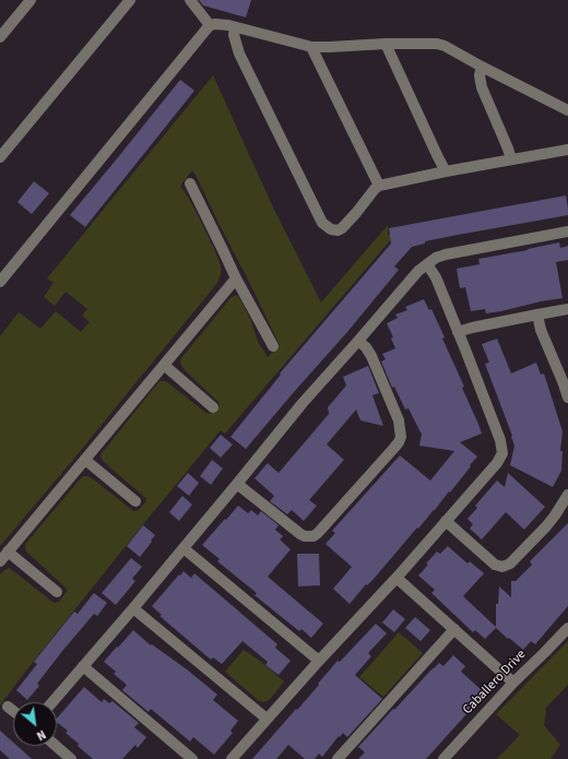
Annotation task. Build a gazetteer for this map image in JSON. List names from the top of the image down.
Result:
{
  "streets": {
    "street": ["Caballero Drive"]
  },
  "north": "bottom right"
}
